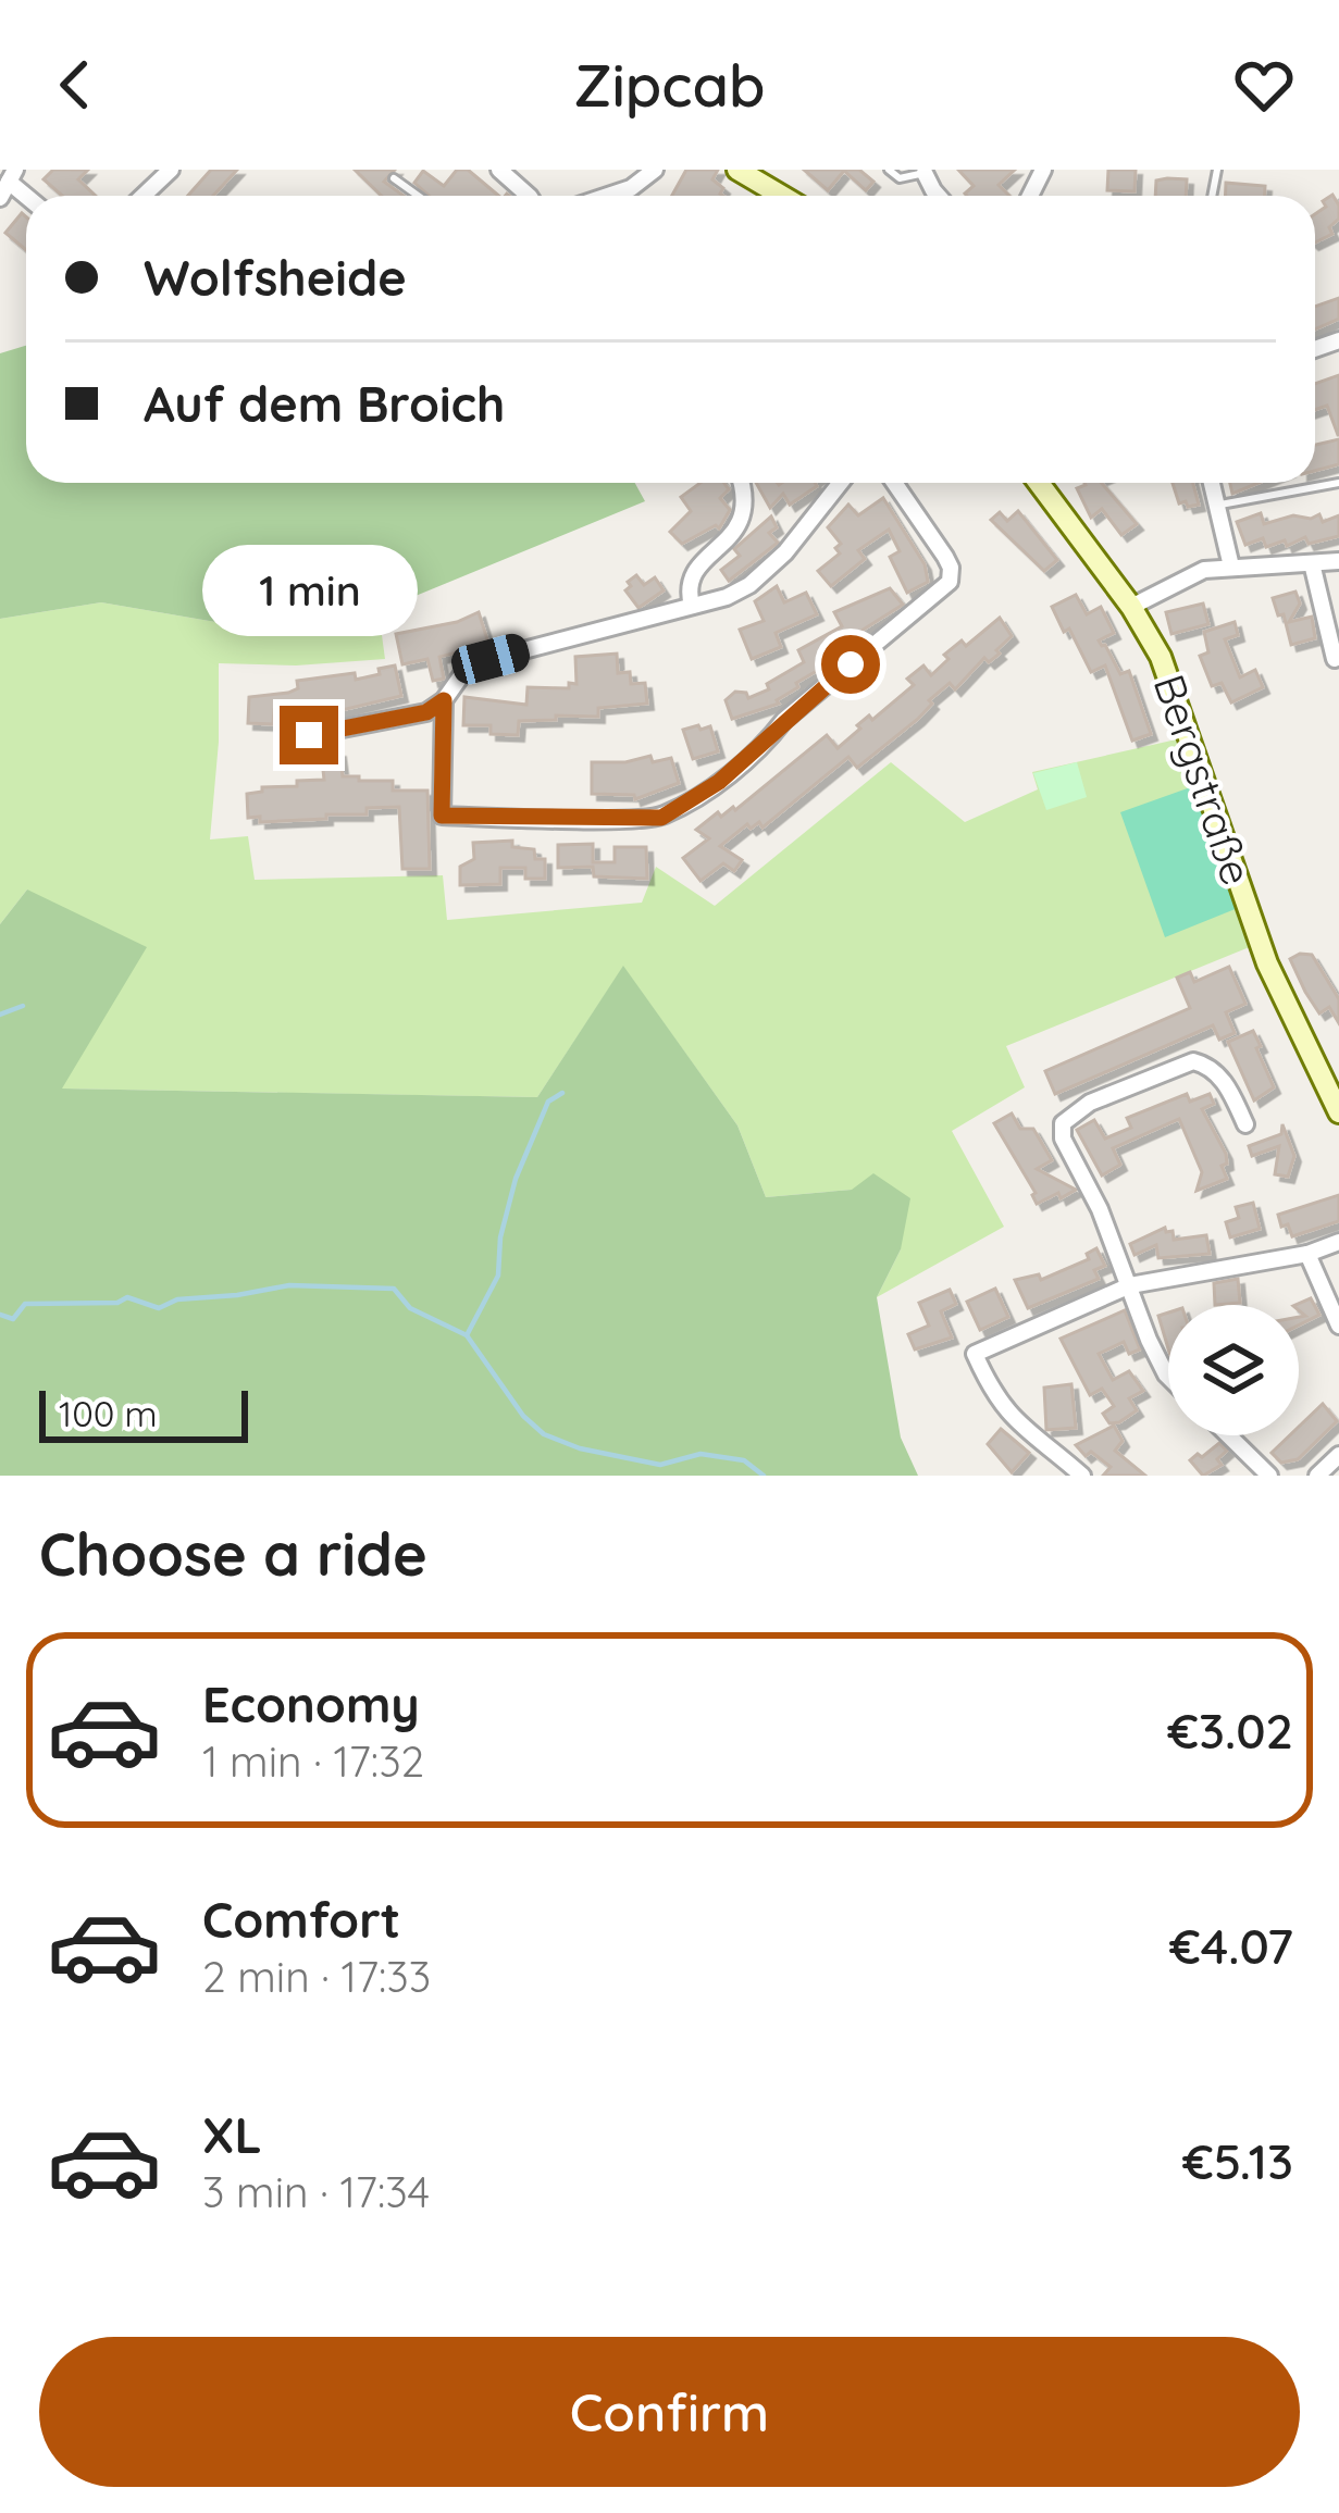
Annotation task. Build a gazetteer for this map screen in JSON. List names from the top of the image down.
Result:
{
  "streets": {
    "street": ["Bergstraße"]
  },
  "scale_bar": "100 m",
  "page": {
    "header": "Zipcab",
    "banner": ["Wolfsheide", "Auf dem Broich"],
    "bubble": "1 min",
    "scale": "100 m",
    "heading": "Choose a ride",
    "list": [
      {
        "name": "Economy",
        "note": "1 min · 17:32",
        "value": "€3.02"
      },
      {
        "name": "Comfort",
        "note": "2 min · 17:33",
        "value": "€4.07"
      },
      {
        "name": "XL",
        "note": "3 min · 17:34",
        "value": "€5.13"
      }
    ],
    "buttons": "Confirm"
  }
}
